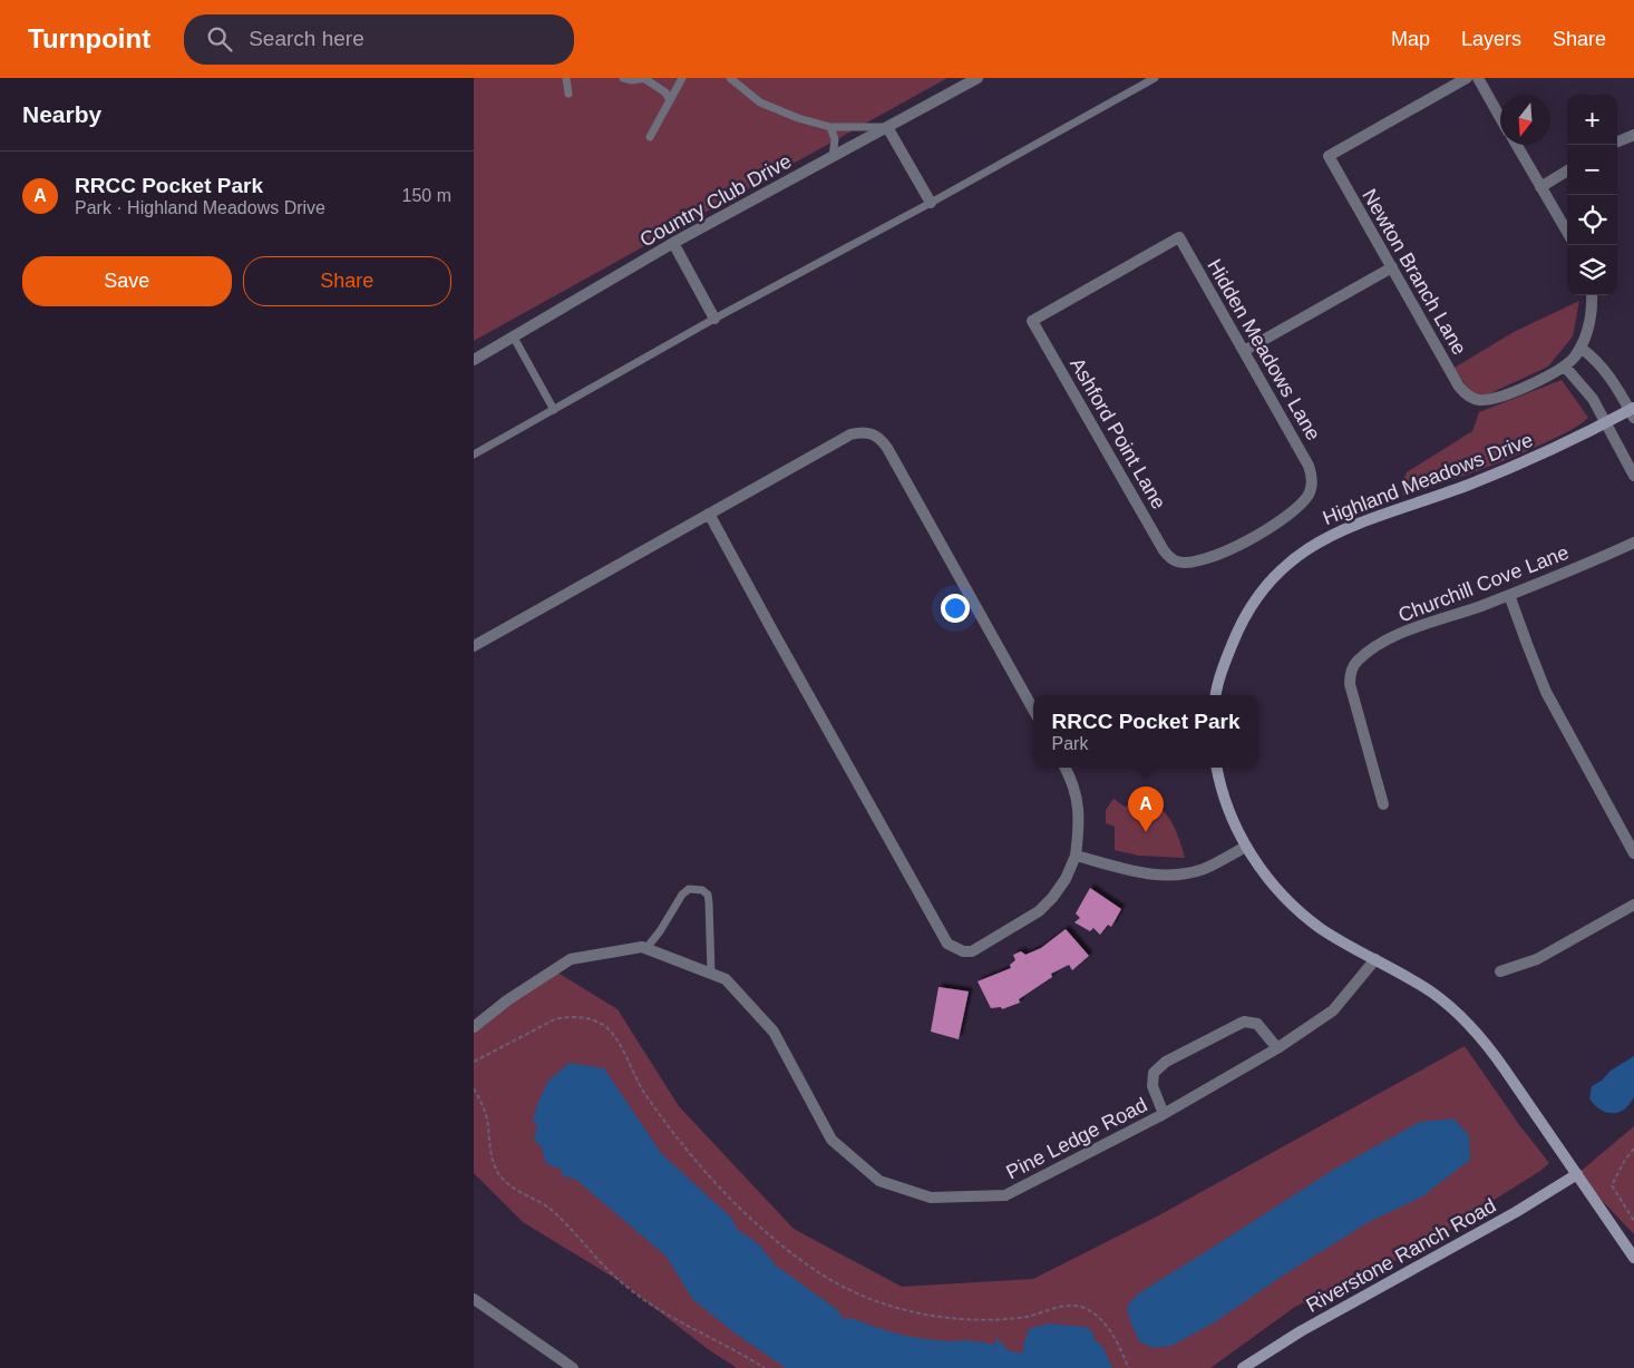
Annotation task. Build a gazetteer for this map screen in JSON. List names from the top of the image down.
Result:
{
  "streets": {
    "street": [
      "Country Club Drive",
      "Newton Branch Lane",
      "Hidden Meadows Lane",
      "Ashford Point Lane",
      "Highland Meadows Drive",
      "Churchill Cove Lane",
      "Pine Ledge Road",
      "Riverstone Ranch Road"
    ]
  },
  "crossings": [
    ["Hidden Meadows Lane", "Ashford Point Lane"]
  ],
  "north": "bottom",
  "page": {
    "header": "Turnpoint",
    "search": "Search here",
    "nav": ["Map", "Layers", "Share"],
    "heading": "Nearby",
    "map_buttons": ["+", "−"],
    "list": [
      {
        "mark": "A",
        "name": "RRCC Pocket Park",
        "note": "Park · Highland Meadows Drive",
        "value": "150 m"
      }
    ],
    "buttons": ["Save", "Share"],
    "popup": ["RRCC Pocket Park", "Park"],
    "pins": "A"
  }
}
